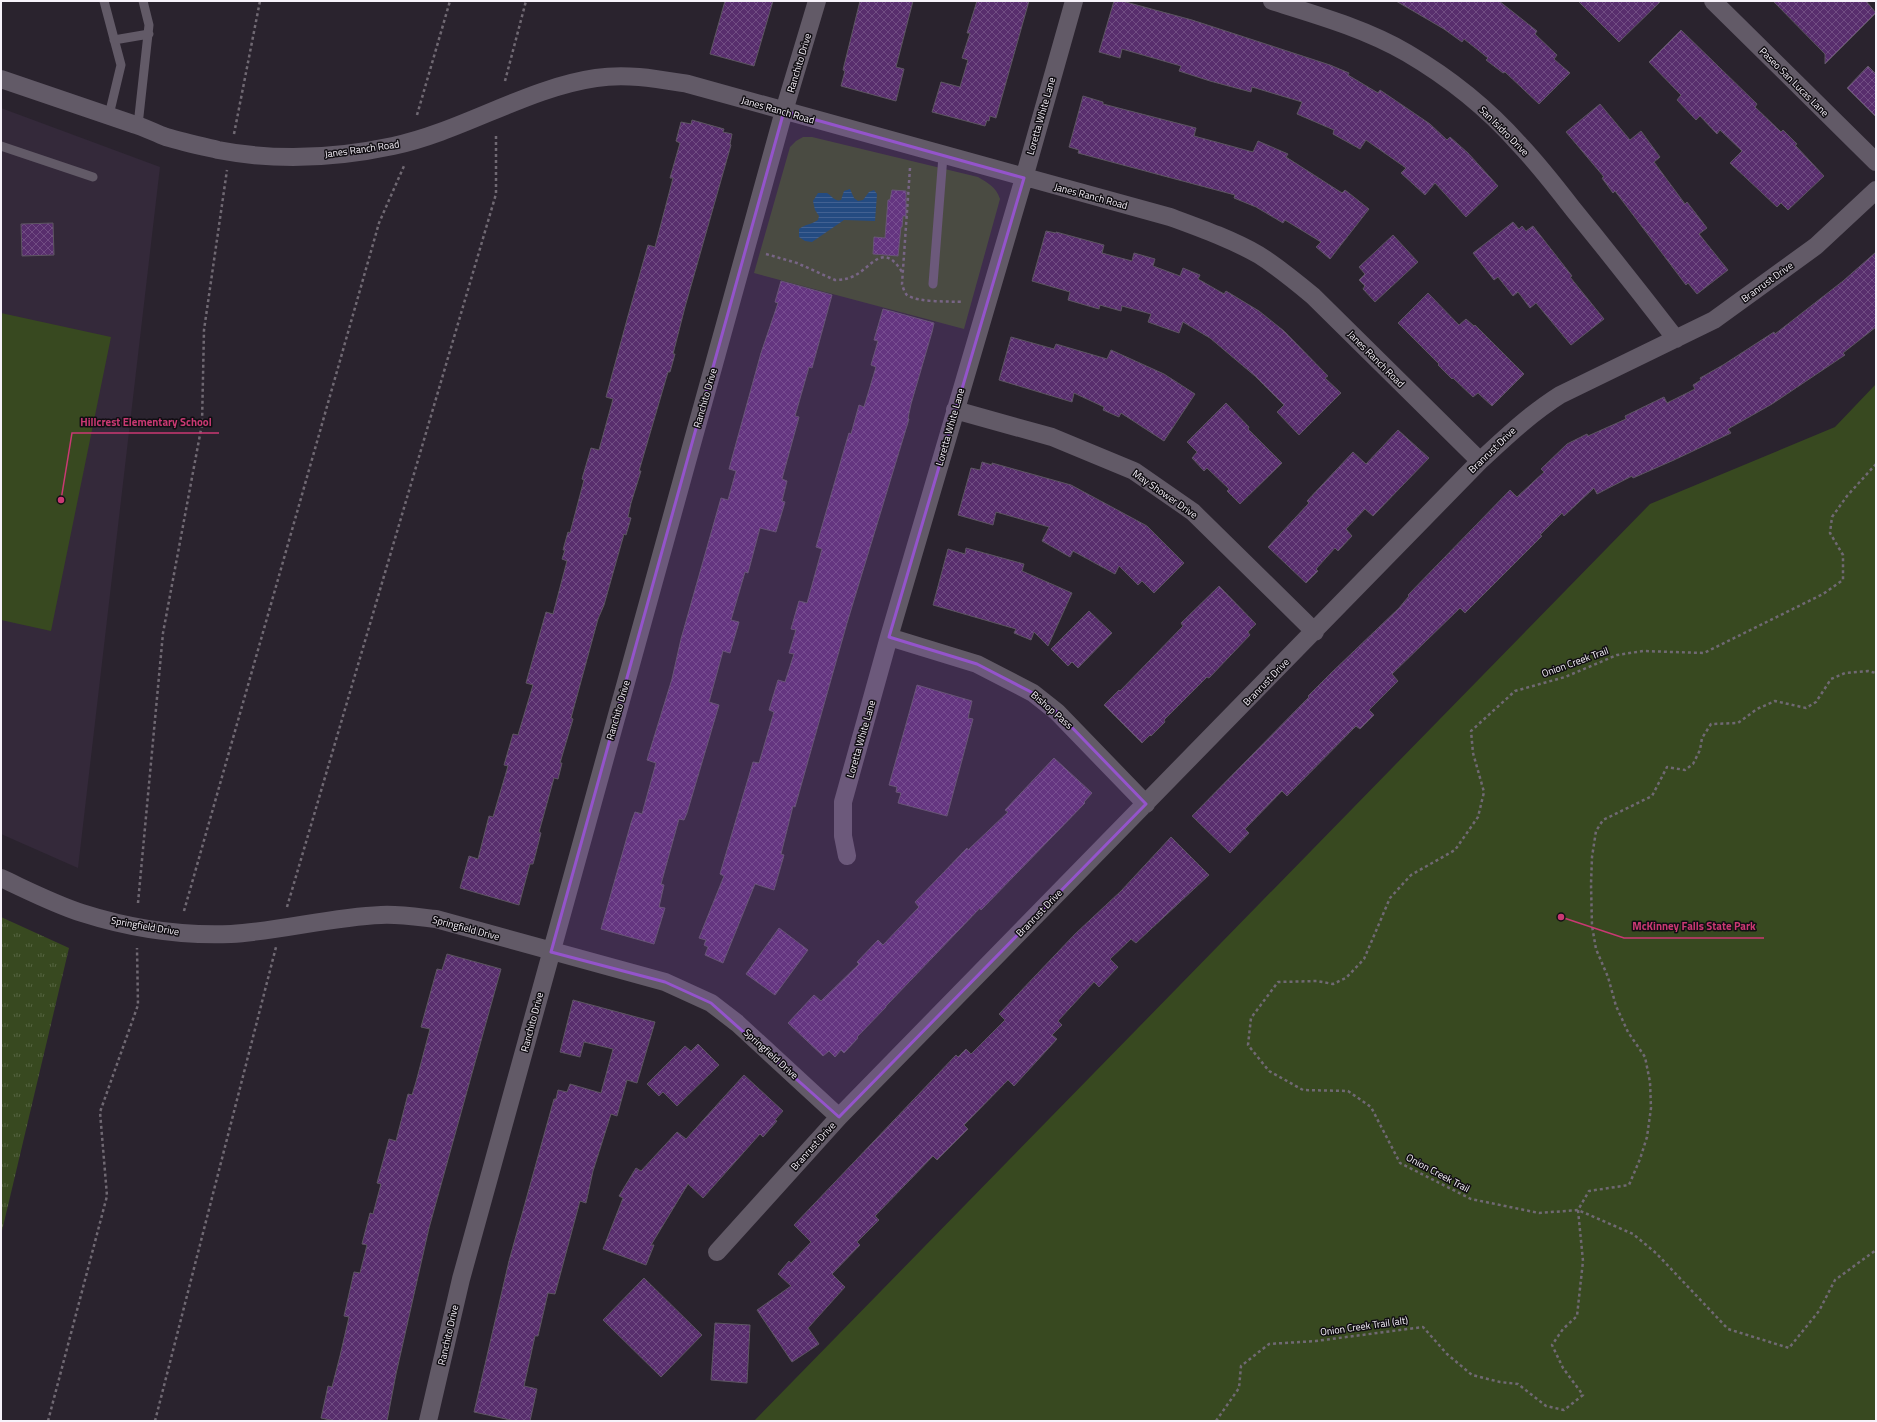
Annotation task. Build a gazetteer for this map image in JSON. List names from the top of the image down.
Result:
{
  "streets": {
    "street": [
      "Ranchito Drive",
      "Paseo San Lucas Lane",
      "Janes Ranch Road",
      "Loretta White Lane",
      "San Isidro Drive",
      "Branrust Drive",
      "May Shower Drive",
      "Bishop Pass",
      "Springfield Drive"
    ],
    "path": ["Onion Creek Trail", "Onion Creek Trail (alt)"]
  },
  "crossings": [
    ["Ranchito Drive", "Janes Ranch Road"],
    ["Ranchito Drive", "Springfield Drive"],
    ["Janes Ranch Road", "Loretta White Lane"],
    ["Janes Ranch Road", "Branrust Drive"],
    ["Loretta White Lane", "May Shower Drive"],
    ["Loretta White Lane", "Bishop Pass"],
    ["San Isidro Drive", "Branrust Drive"],
    ["Branrust Drive", "May Shower Drive"],
    ["Branrust Drive", "Bishop Pass"],
    ["Branrust Drive", "Springfield Drive"],
    ["Onion Creek Trail", "Onion Creek Trail (alt)"]
  ],
  "places": ["Hillcrest Elementary School", "McKinney Falls State Park"]
}
